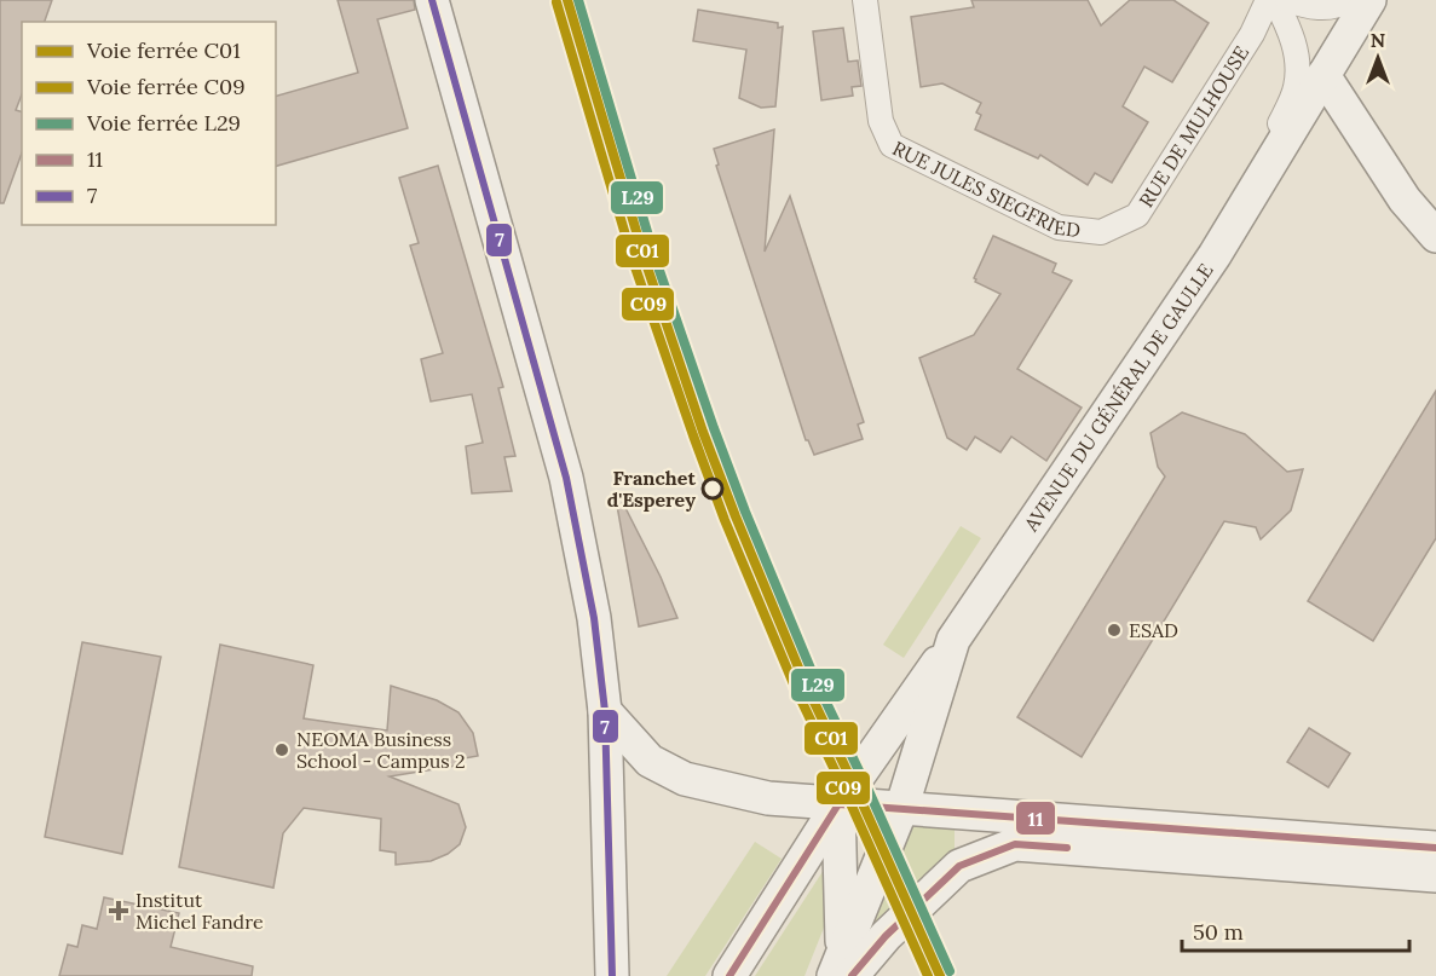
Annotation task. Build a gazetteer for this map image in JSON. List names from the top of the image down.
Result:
{
  "streets": {
    "main road": ["AVENUE DU GÉNÉRAL DE GAULLE"],
    "street": ["RUE DE MULHOUSE", "RUE JULES SIEGFRIED"]
  },
  "crossings": [
    ["RUE DE MULHOUSE", "RUE JULES SIEGFRIED"]
  ],
  "places": {
    "other": ["Franchet d'Esperey", "ESAD", "NEOMA Business School - Campus 2"],
    "health": ["Institut Michel Fandre"]
  },
  "lines": [
    "rail line C01",
    "rail line L29",
    "transit line 7",
    "rail line C09",
    "transit line 11"
  ],
  "legend": [
    "Voie ferrée C01",
    "Voie ferrée C09",
    "Voie ferrée L29",
    "11",
    "7"
  ],
  "scale_bar": "50 m",
  "north": "top"
}
